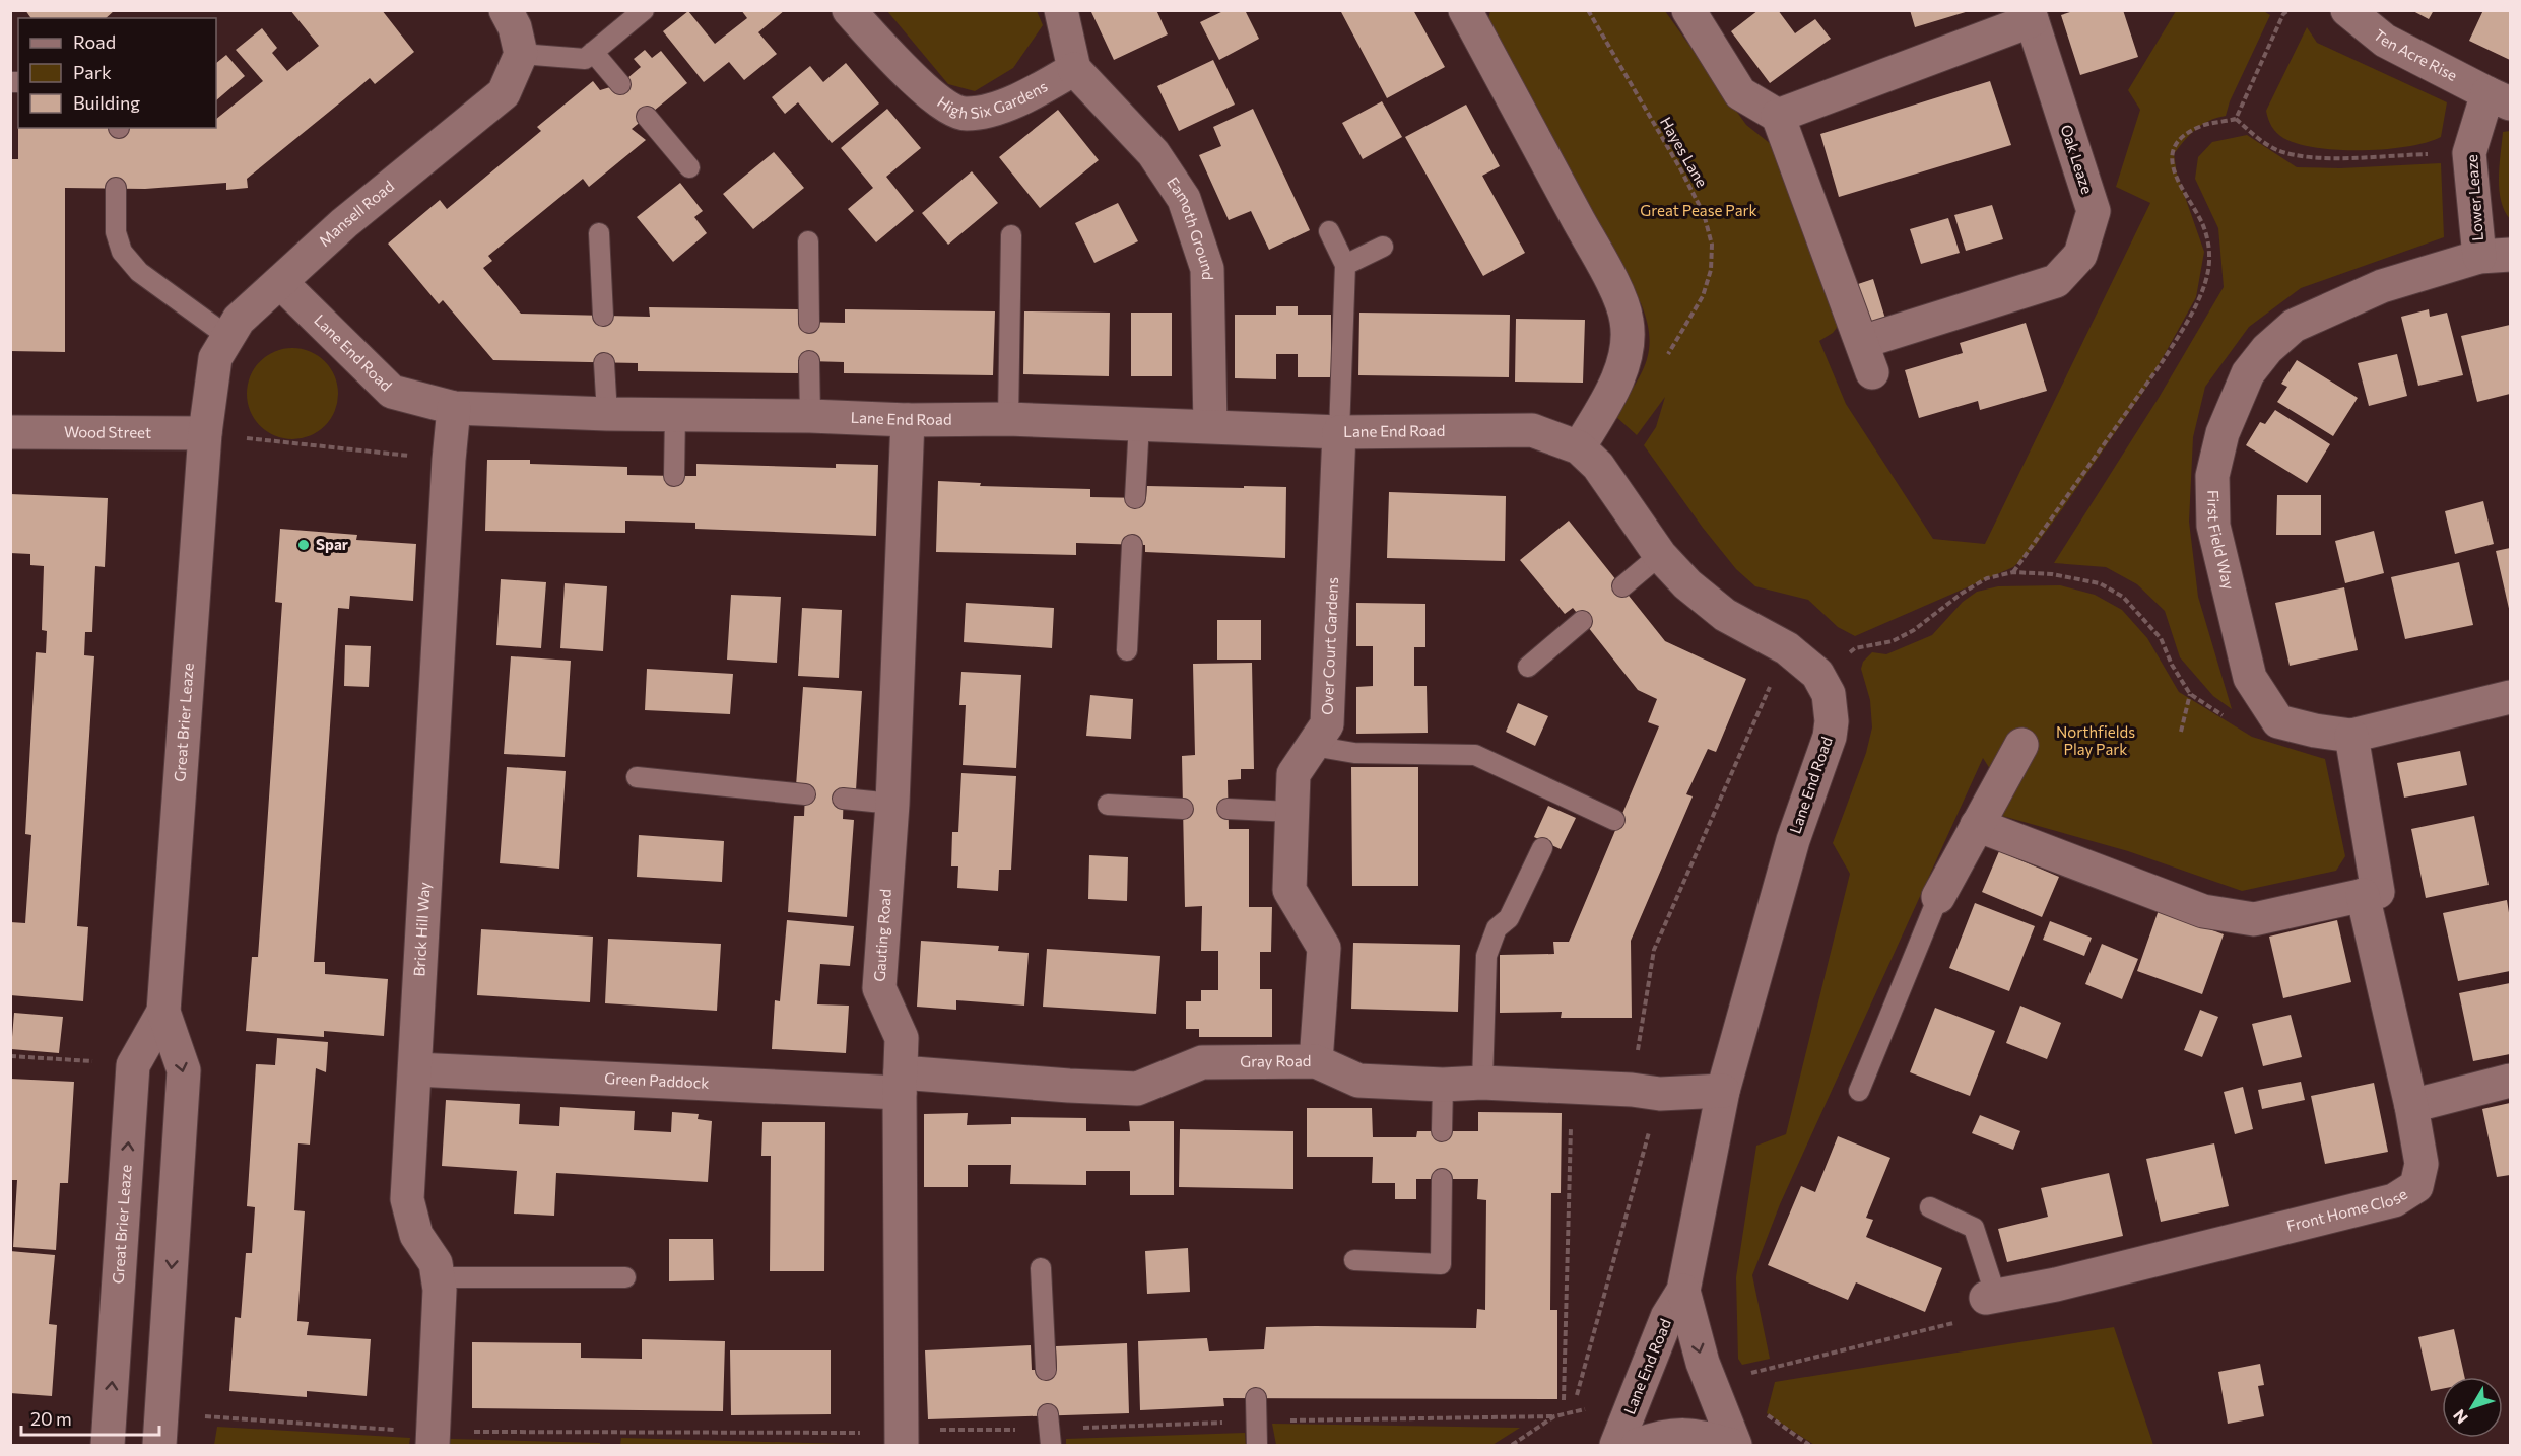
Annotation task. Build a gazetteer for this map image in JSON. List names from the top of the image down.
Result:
{
  "streets": {
    "street": [
      "Ten Acre Rise",
      "High Six Gardens",
      "Oak Leaze",
      "Lower Leaze",
      "Mansell Road",
      "Eamoth Ground",
      "Lane End Road",
      "Wood Street",
      "First Field Way",
      "Over Court Gardens",
      "Great Brier Leaze",
      "Brick Hill Way",
      "Gauting Road",
      "Gray Road",
      "Green Paddock",
      "Front Home Close"
    ],
    "path": ["Hayes Lane"]
  },
  "crossings": [
    ["Ten Acre Rise", "Lower Leaze"],
    ["High Six Gardens", "Eamoth Ground"],
    ["Lower Leaze", "First Field Way"],
    ["Mansell Road", "Lane End Road"],
    ["Mansell Road", "Wood Street"],
    ["Mansell Road", "Great Brier Leaze"],
    ["Eamoth Ground", "Lane End Road"],
    ["Lane End Road", "Over Court Gardens"],
    ["Lane End Road", "Brick Hill Way"],
    ["Lane End Road", "Gauting Road"],
    ["Lane End Road", "Gray Road"],
    ["Wood Street", "Great Brier Leaze"],
    ["First Field Way", "Front Home Close"],
    ["Over Court Gardens", "Gray Road"],
    ["Brick Hill Way", "Green Paddock"],
    ["Gauting Road", "Gray Road"],
    ["Gauting Road", "Green Paddock"],
    ["Gray Road", "Green Paddock"]
  ],
  "parks": ["Great Pease Park", "Northfields Play Park"],
  "places": ["Spar"],
  "legend": ["Road", "Park", "Building"],
  "scale_bar": "20 m",
  "north": "bottom left"
}
